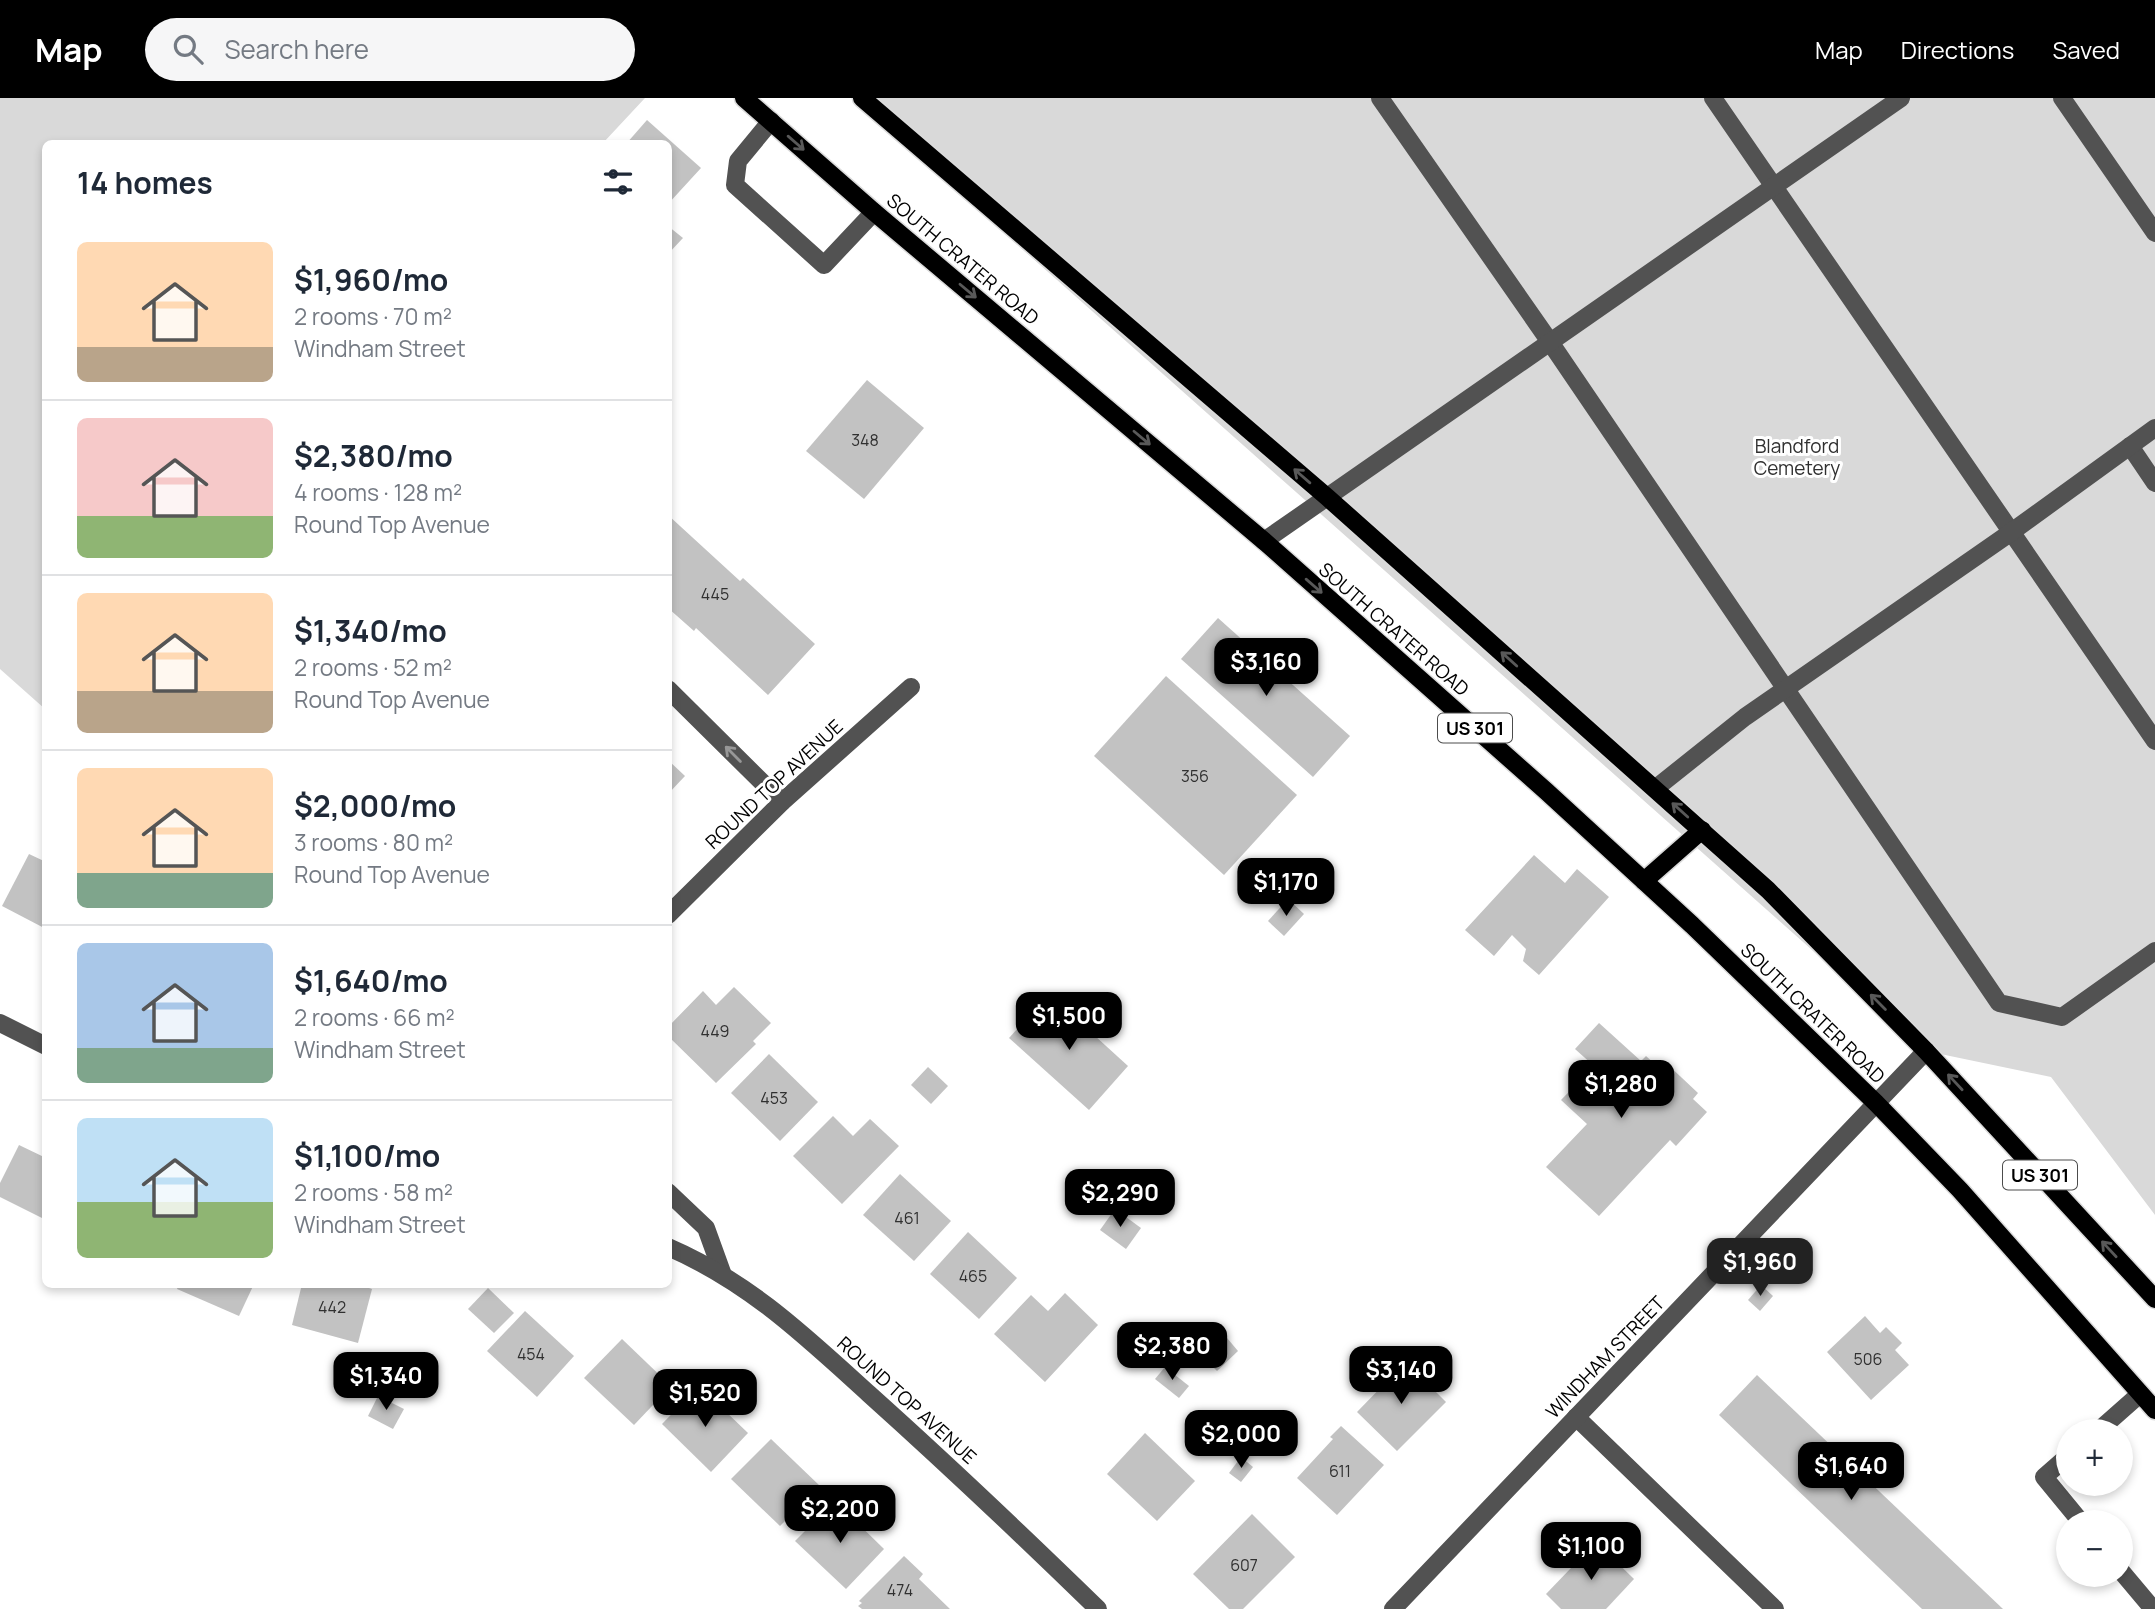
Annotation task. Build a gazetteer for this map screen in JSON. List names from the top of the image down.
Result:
{
  "streets": {
    "main road": ["SOUTH CRATER ROAD", "US 301"],
    "street": ["ROUND TOP AVENUE", "WINDHAM STREET"]
  },
  "crossings": [
    ["SOUTH CRATER ROAD", "WINDHAM STREET"],
    ["US 301", "WINDHAM STREET"]
  ],
  "parks": ["Blandford Cemetery"],
  "house_numbers": [
    "348",
    "445",
    "356",
    "449",
    "453",
    "461",
    "465",
    "442",
    "454",
    "506",
    "611",
    "607",
    "474"
  ],
  "page": {
    "header": "Map",
    "search": "Search here",
    "nav": ["Map", "Directions", "Saved"],
    "heading": "14 homes",
    "list": [
      {
        "name": "$1,960/mo",
        "note": "2 rooms · 70 m² · Windham Street"
      },
      {
        "name": "$2,380/mo",
        "note": "4 rooms · 128 m² · Round Top Avenue"
      },
      {
        "name": "$1,340/mo",
        "note": "2 rooms · 52 m² · Round Top Avenue"
      },
      {
        "name": "$2,000/mo",
        "note": "3 rooms · 80 m² · Round Top Avenue"
      },
      {
        "name": "$1,640/mo",
        "note": "2 rooms · 66 m² · Windham Street"
      },
      {
        "name": "$1,100/mo",
        "note": "2 rooms · 58 m² · Windham Street"
      }
    ],
    "price": [
      "$3,160",
      "$1,170",
      "$1,500",
      "$1,280",
      "$2,290",
      "$1,960",
      "$2,380",
      "$3,140",
      "$1,340",
      "$1,520",
      "$2,000",
      "$1,640",
      "$2,200",
      "$1,100"
    ],
    "map_buttons": ["+", "−"]
  }
}
